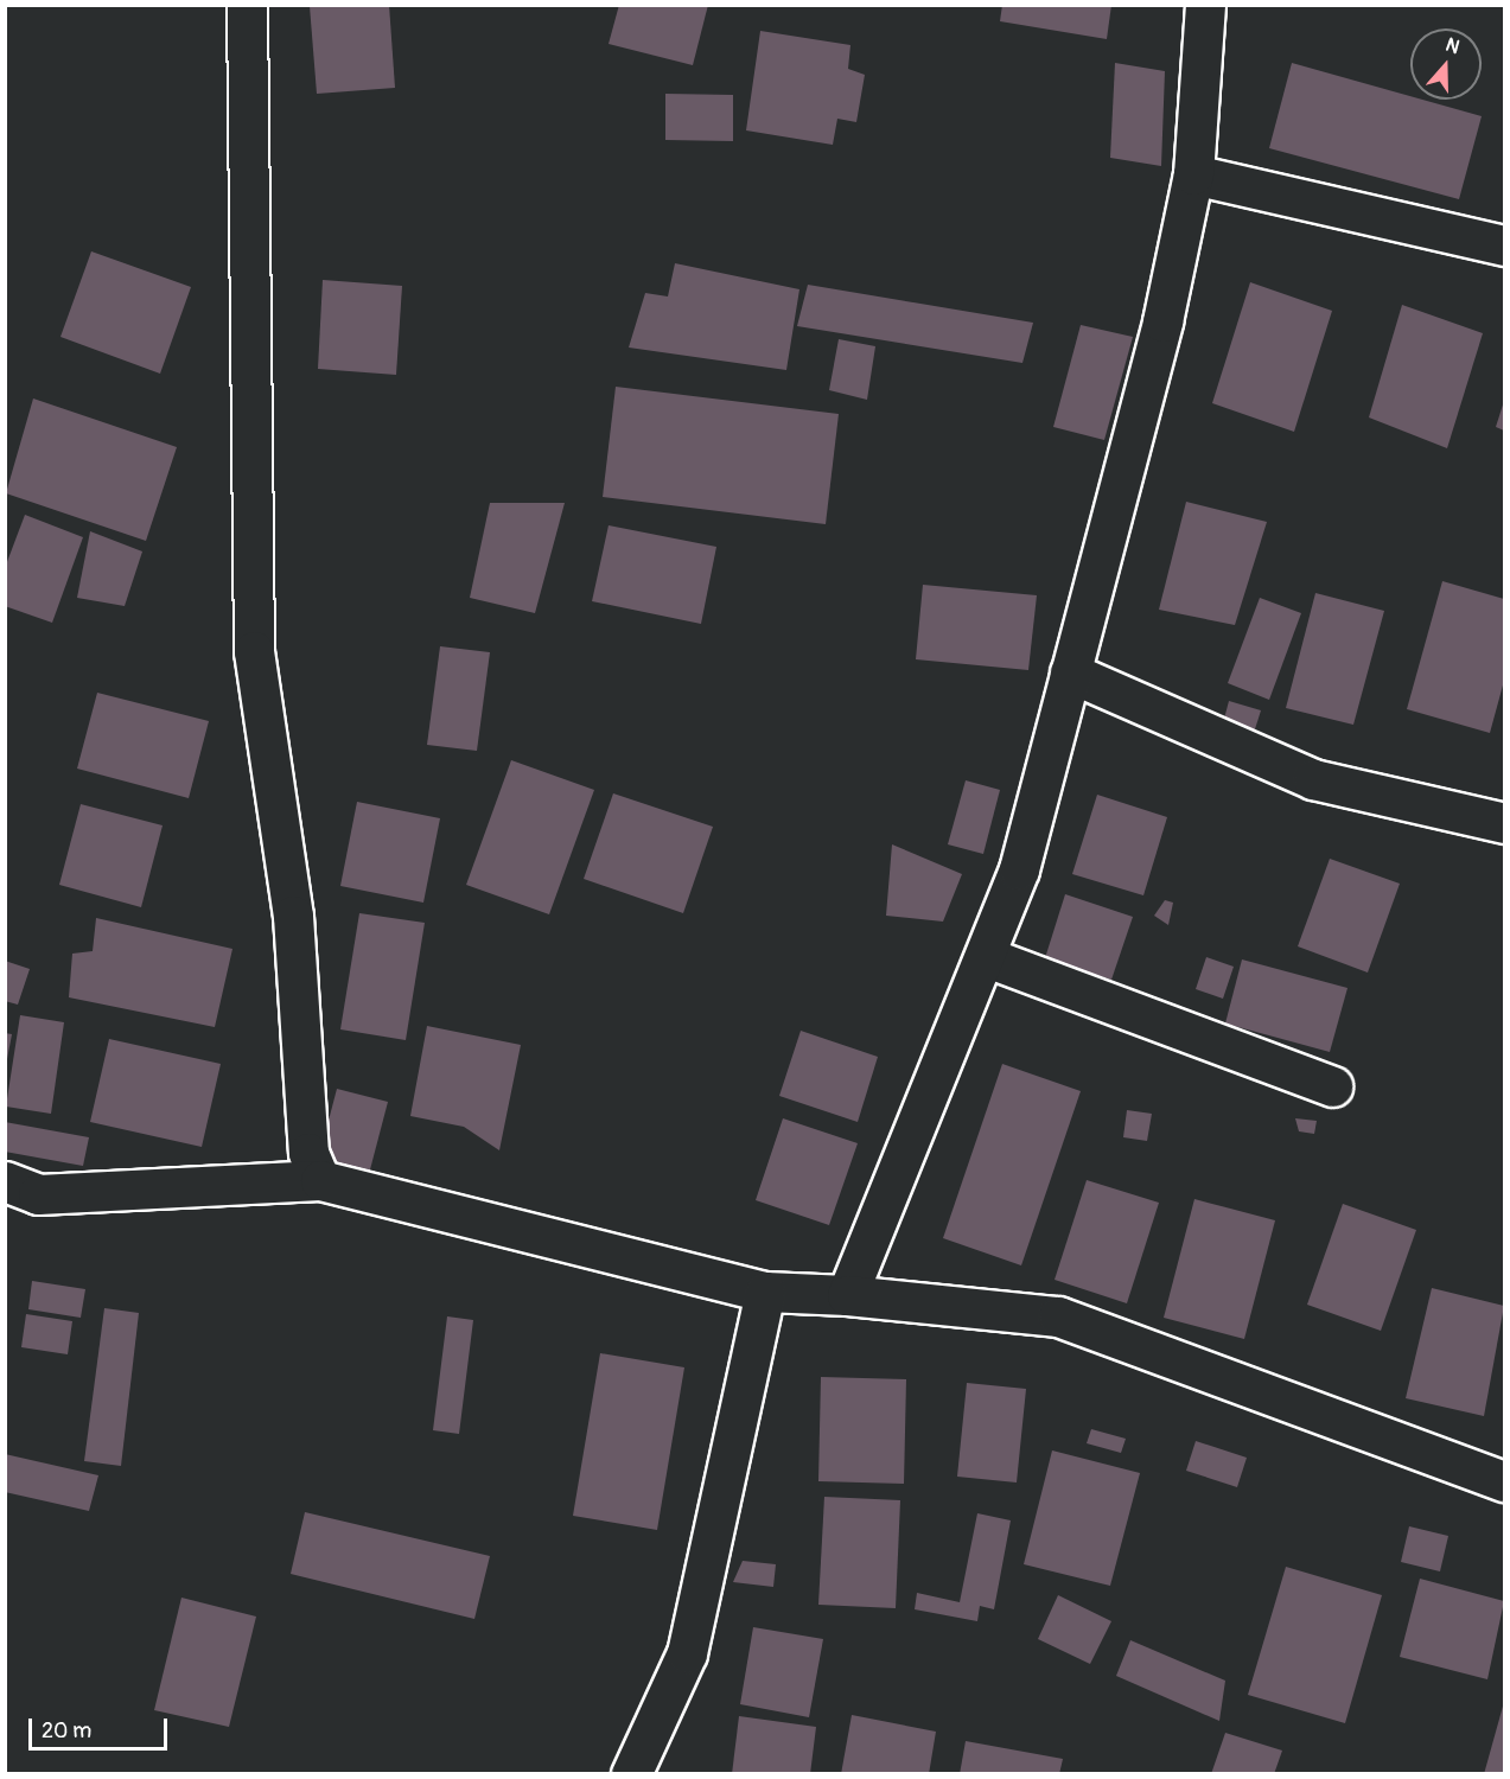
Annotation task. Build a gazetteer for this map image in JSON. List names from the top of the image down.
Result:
{
  "scale_bar": "20 m",
  "north": "top"
}
